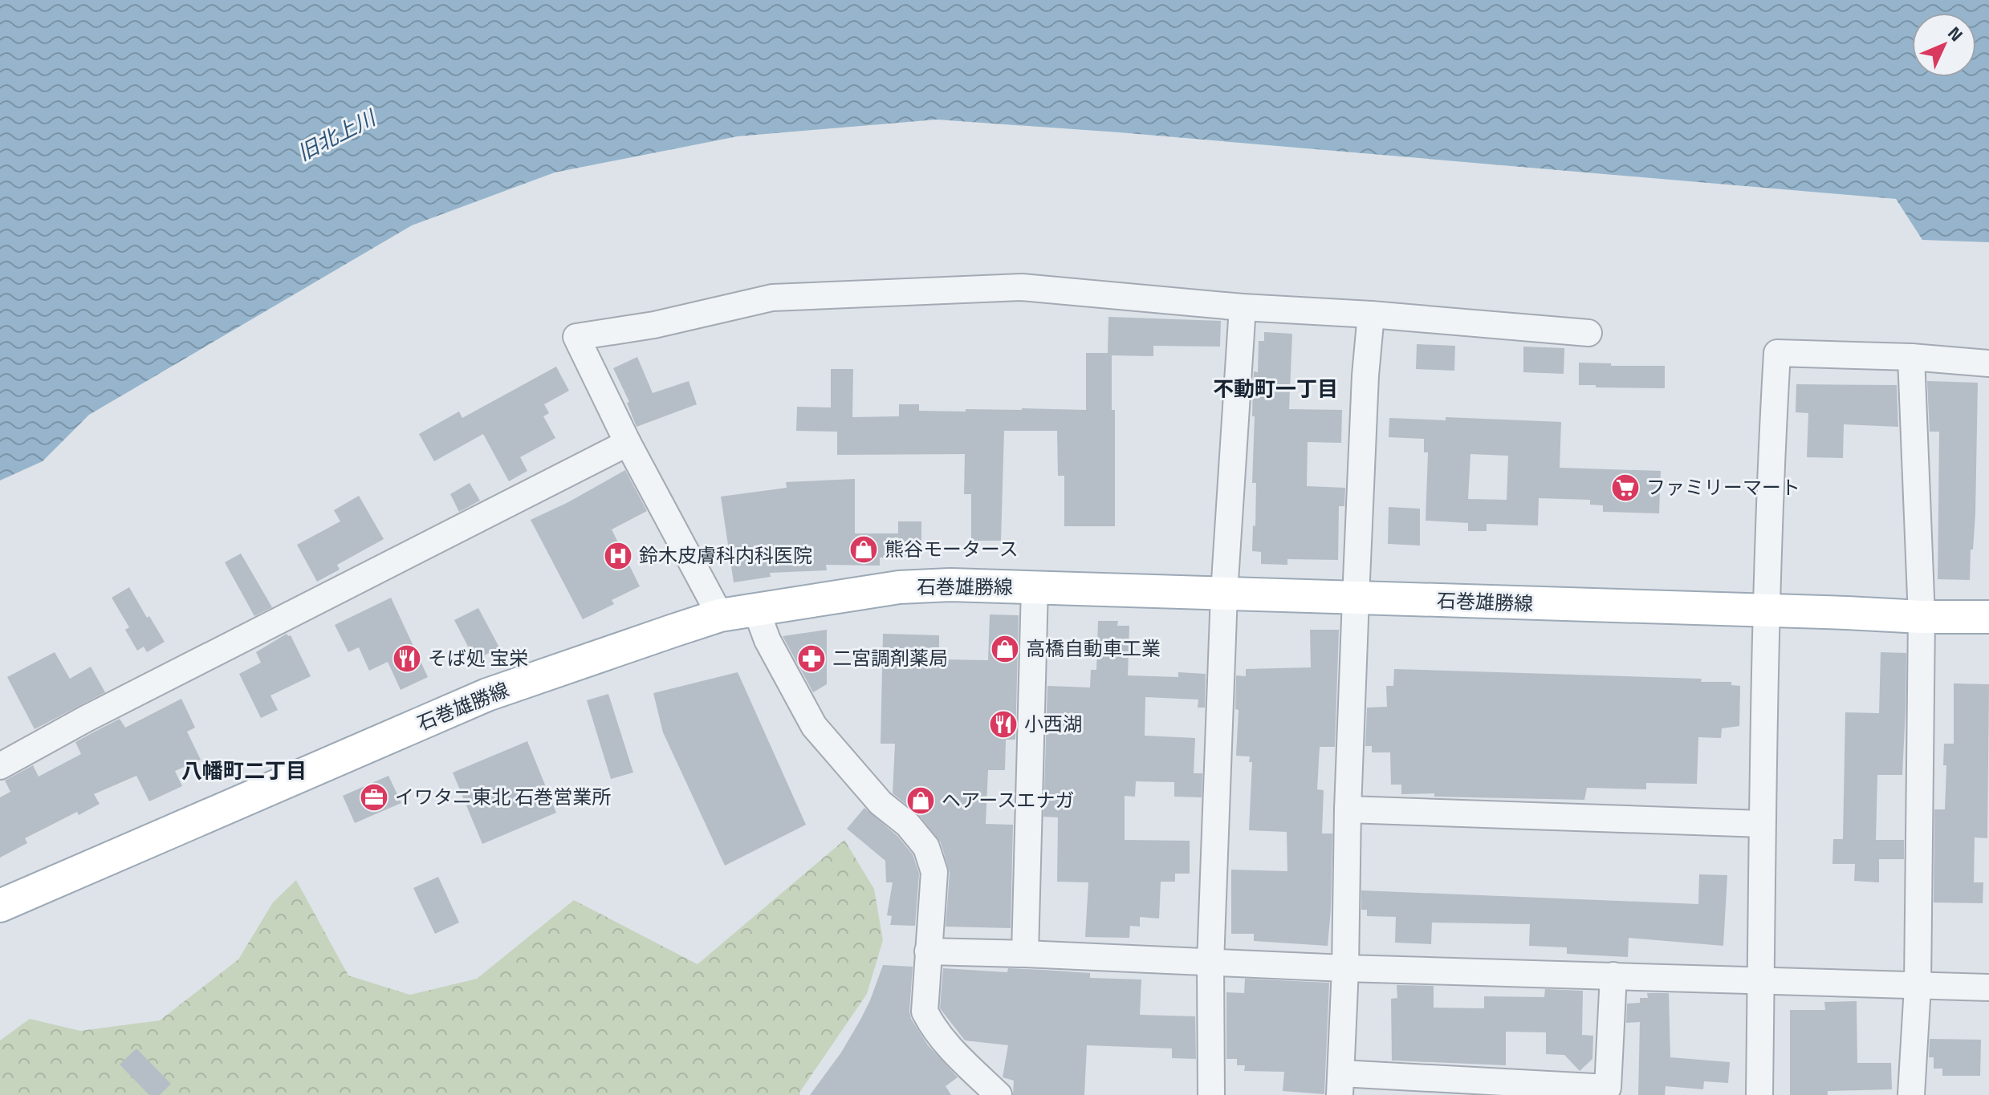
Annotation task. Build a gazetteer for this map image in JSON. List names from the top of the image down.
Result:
{
  "streets": {
    "main road": ["石巻雄勝線"]
  },
  "districts": ["不動町一丁目", "八幡町二丁目"],
  "water": ["旧北上川"],
  "places": {
    "supermarket": ["ファミリーマート"],
    "shop": ["熊谷モータース", "高橋自動車工業", "ヘアースエナガ"],
    "hospital": ["鈴木皮膚科内科医院"],
    "restaurant": ["そば処 宝栄", "小西湖"],
    "pharmacy": ["二宮調剤薬局"],
    "office": ["イワタニ東北 石巻営業所"]
  },
  "north": "top right"
}
